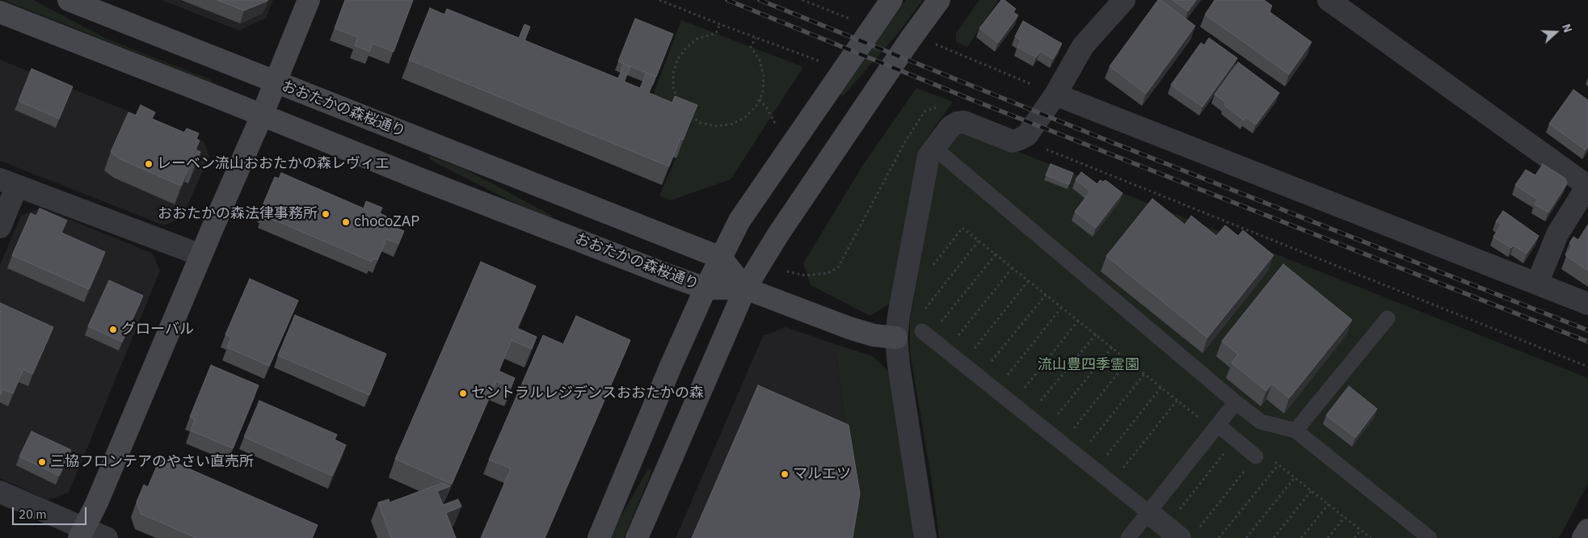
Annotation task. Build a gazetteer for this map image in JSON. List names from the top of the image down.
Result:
{
  "streets": {
    "street": ["おおたかの森桜通り"]
  },
  "parks": ["流山豊四季霊園"],
  "places": [
    "レーベン流山おおたかの森レヴィエ",
    "おおたかの森法律事務所",
    "chocoZAP",
    "グローバル",
    "セントラルレジデンスおおたかの森",
    "三協フロンテアのやさい直売所",
    "マルエツ"
  ],
  "scale_bar": "20 m",
  "north": "right"
}
